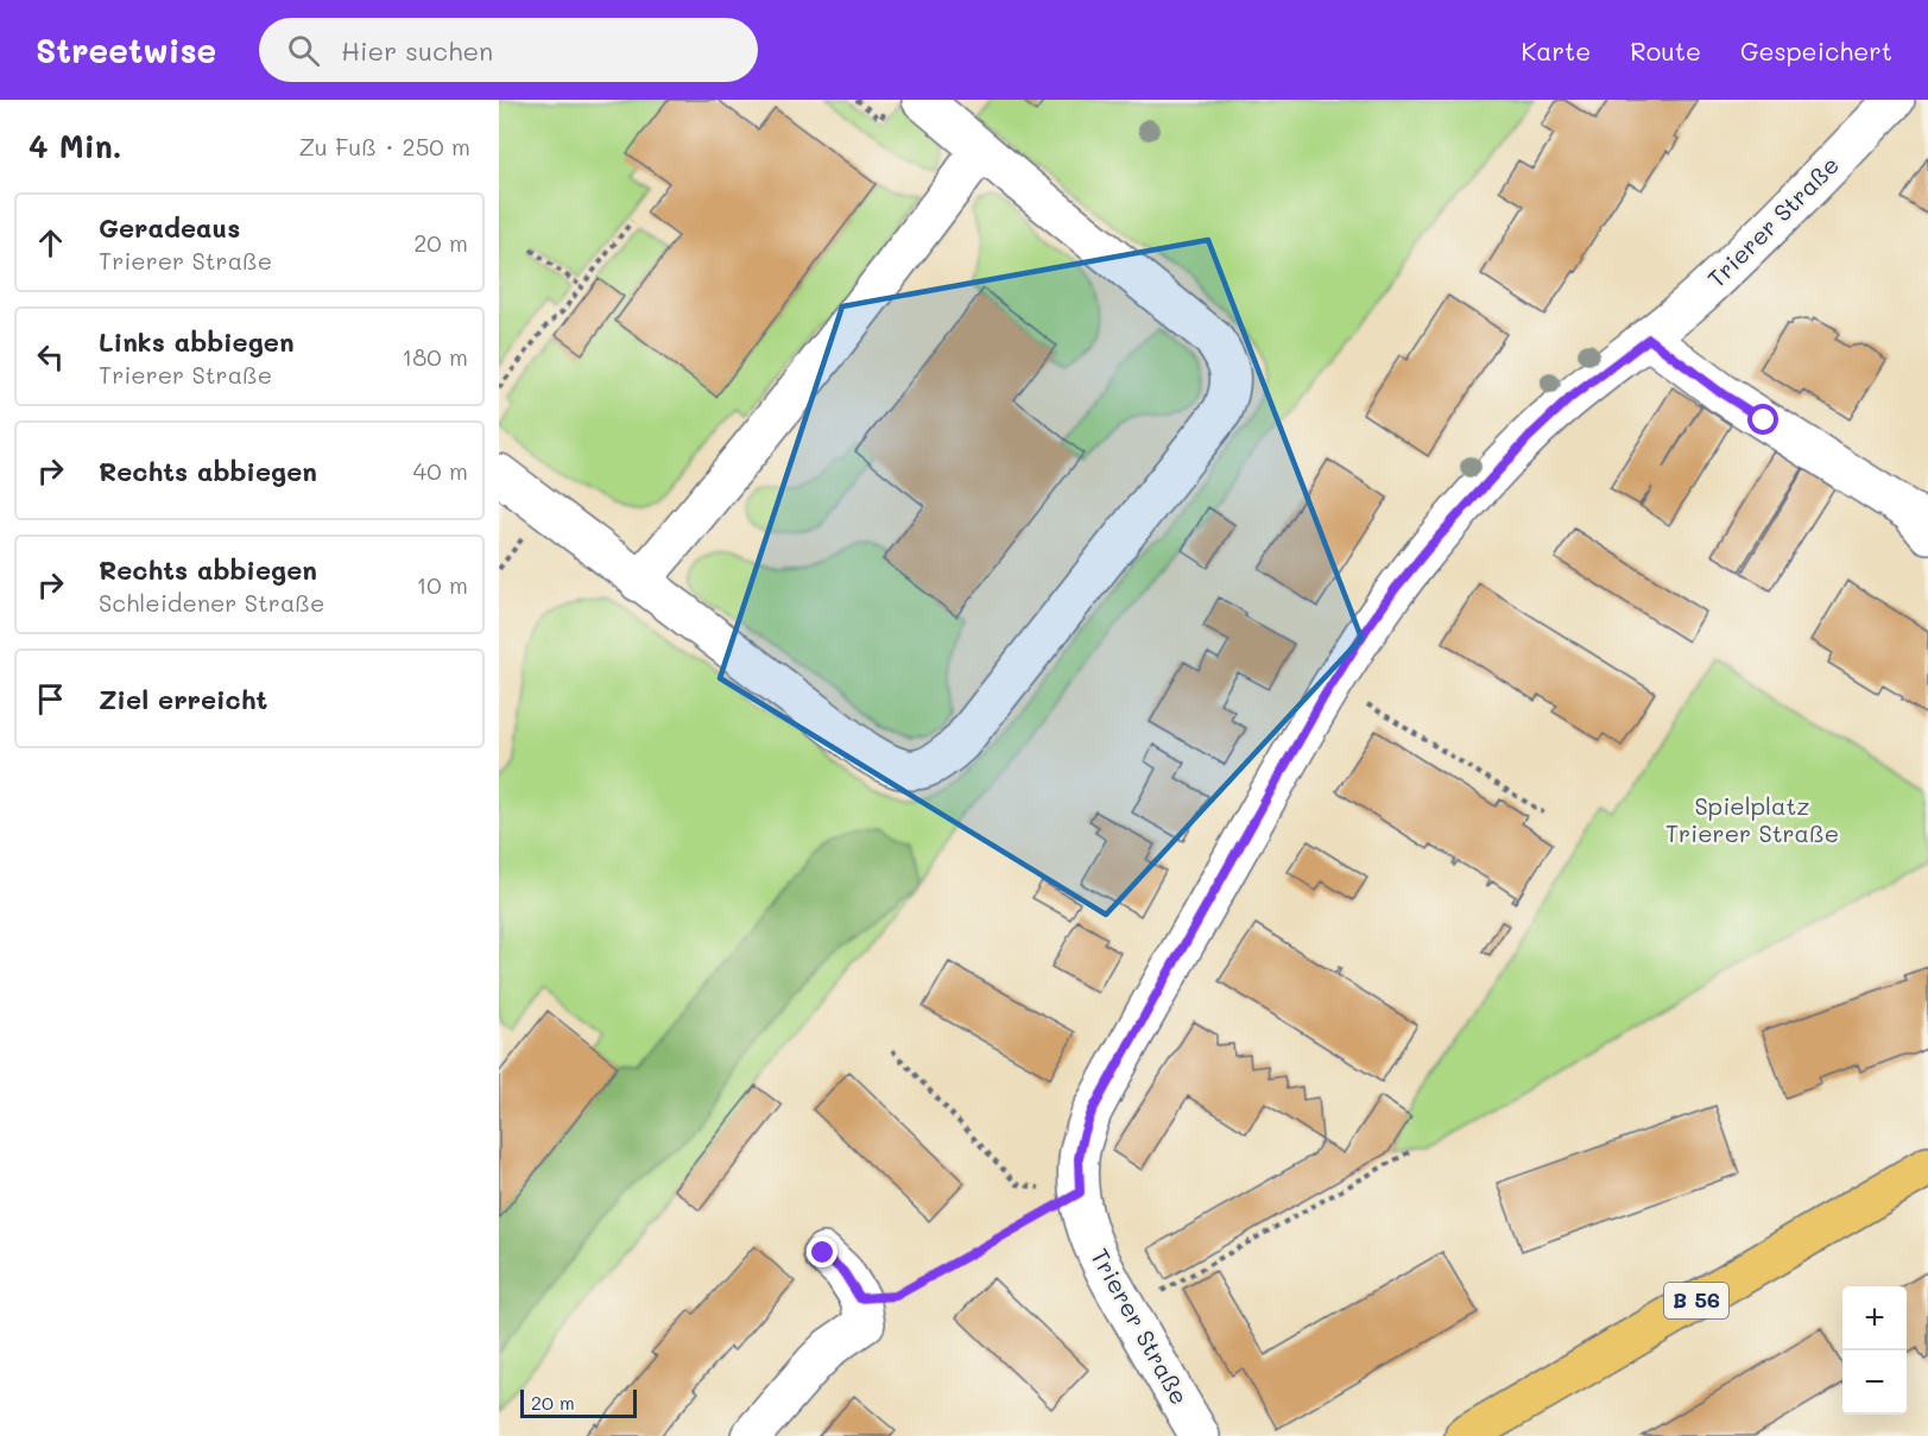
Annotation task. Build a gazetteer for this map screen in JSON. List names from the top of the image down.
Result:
{
  "streets": {
    "main road": ["B 56"],
    "street": ["Trierer Straße"]
  },
  "parks": ["Spielplatz Trierer Straße"],
  "scale_bar": "20 m",
  "page": {
    "header": "Streetwise",
    "search": "Hier suchen",
    "nav": ["Karte", "Route", "Gespeichert"],
    "heading": ["4 Min.", "Zu Fuß · 250 m"],
    "list": [
      ["Geradeaus", "Trierer Straße", "20 m"],
      ["Links abbiegen", "Trierer Straße", "180 m"],
      ["Rechts abbiegen", "40 m"],
      ["Rechts abbiegen", "Schleidener Straße", "10 m"],
      "Ziel erreicht"
    ],
    "map_buttons": ["+", "−"],
    "scale": "20 m"
  }
}
